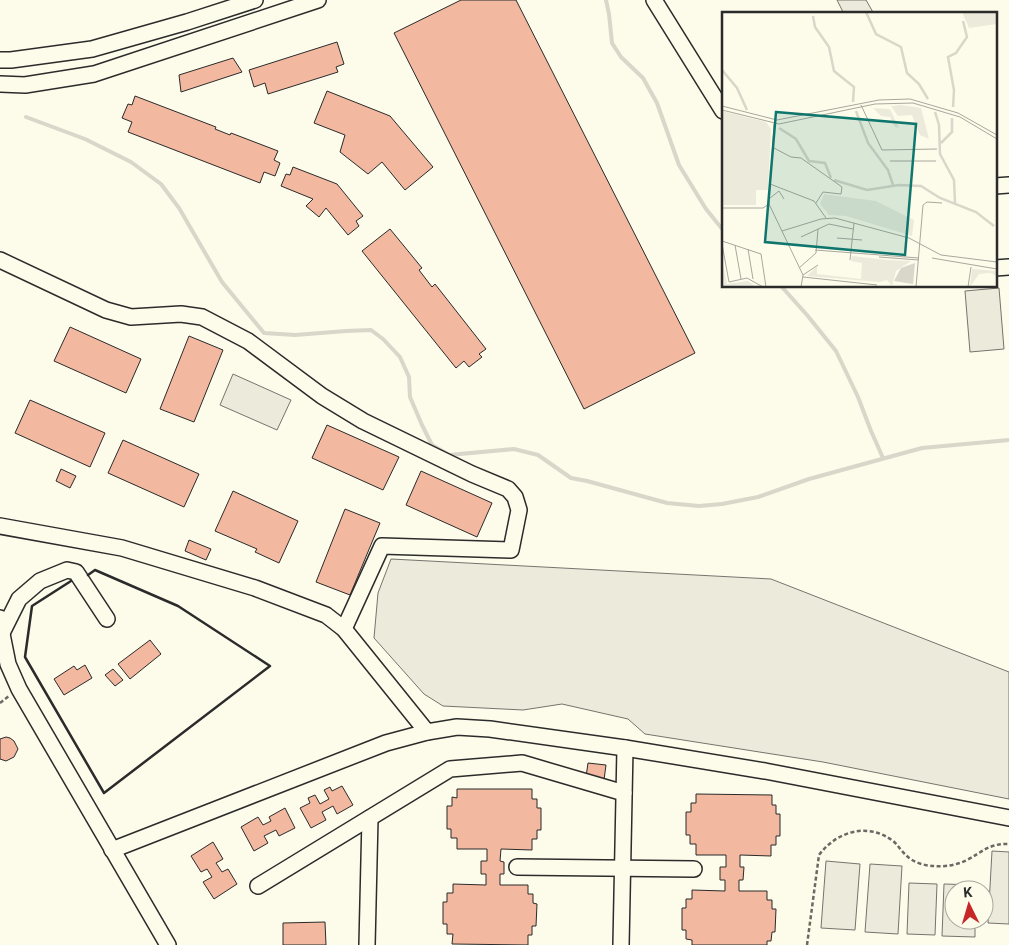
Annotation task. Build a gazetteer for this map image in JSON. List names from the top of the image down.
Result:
{
  "north": "top"
}
